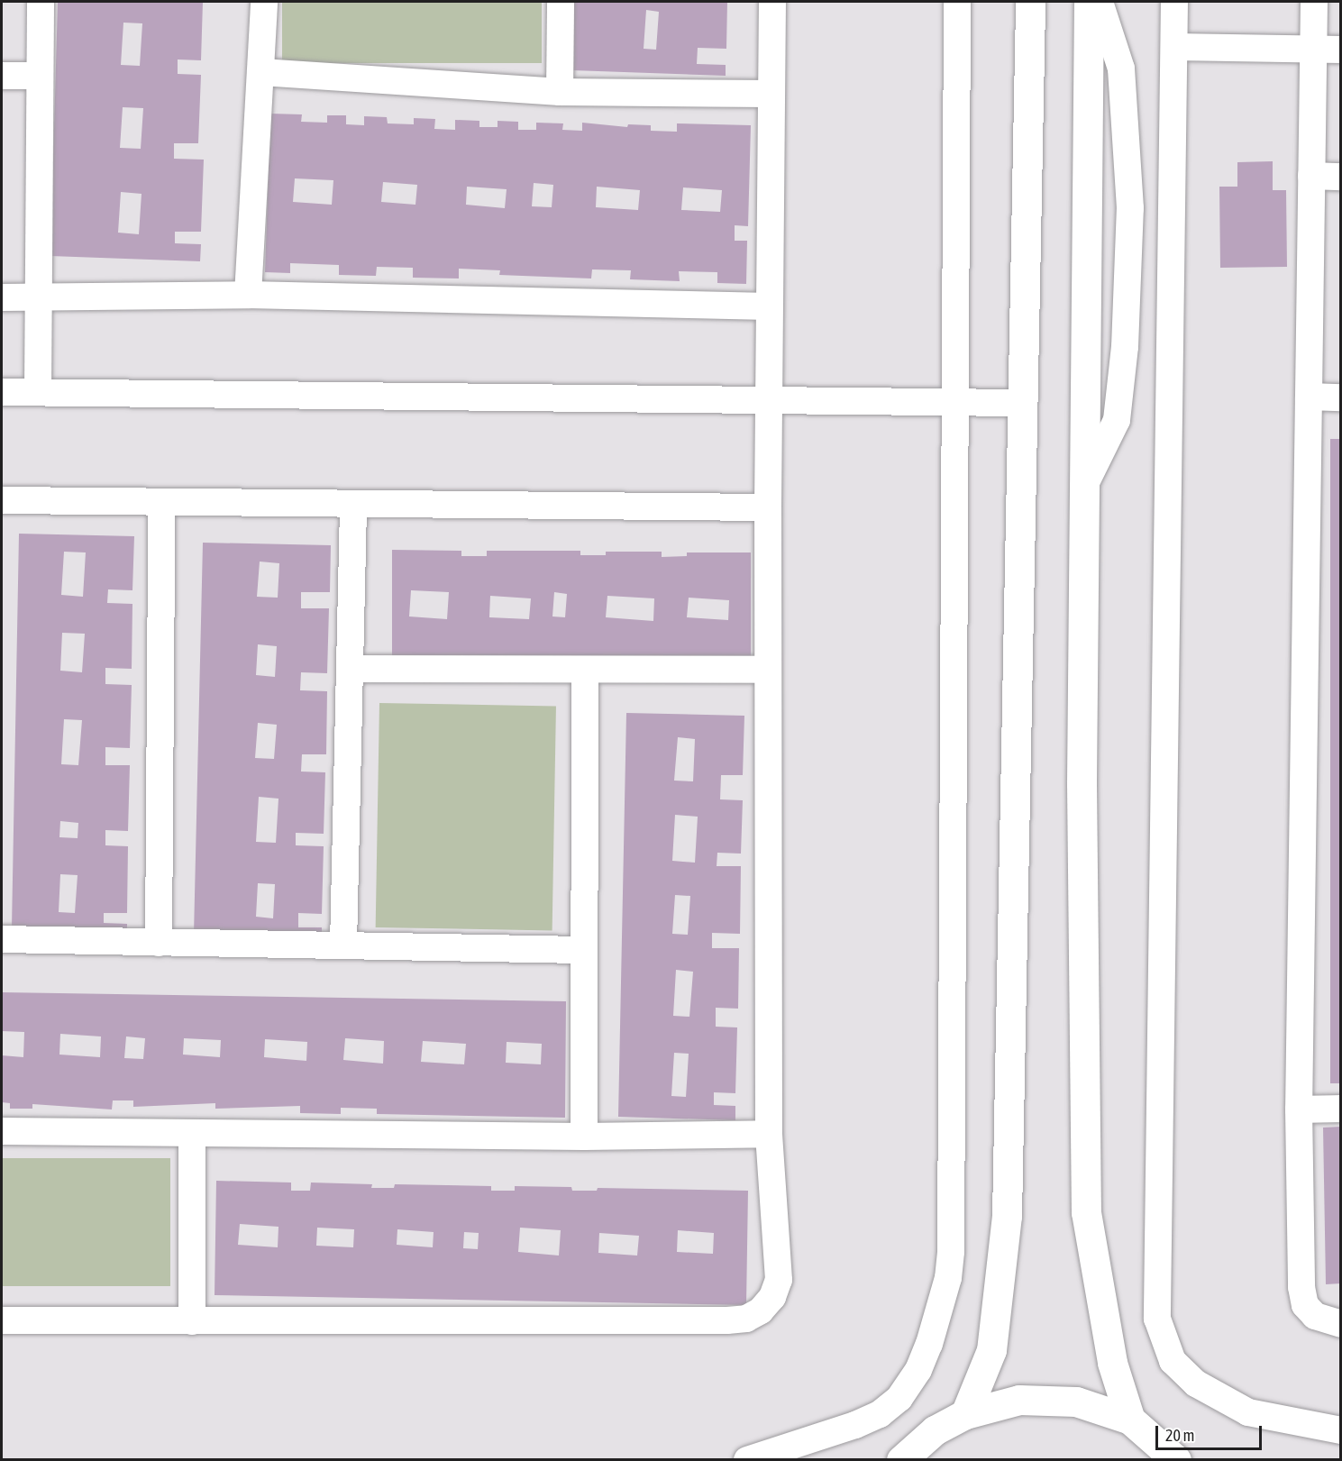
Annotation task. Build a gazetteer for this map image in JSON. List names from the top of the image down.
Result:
{
  "scale_bar": "20 m"
}
